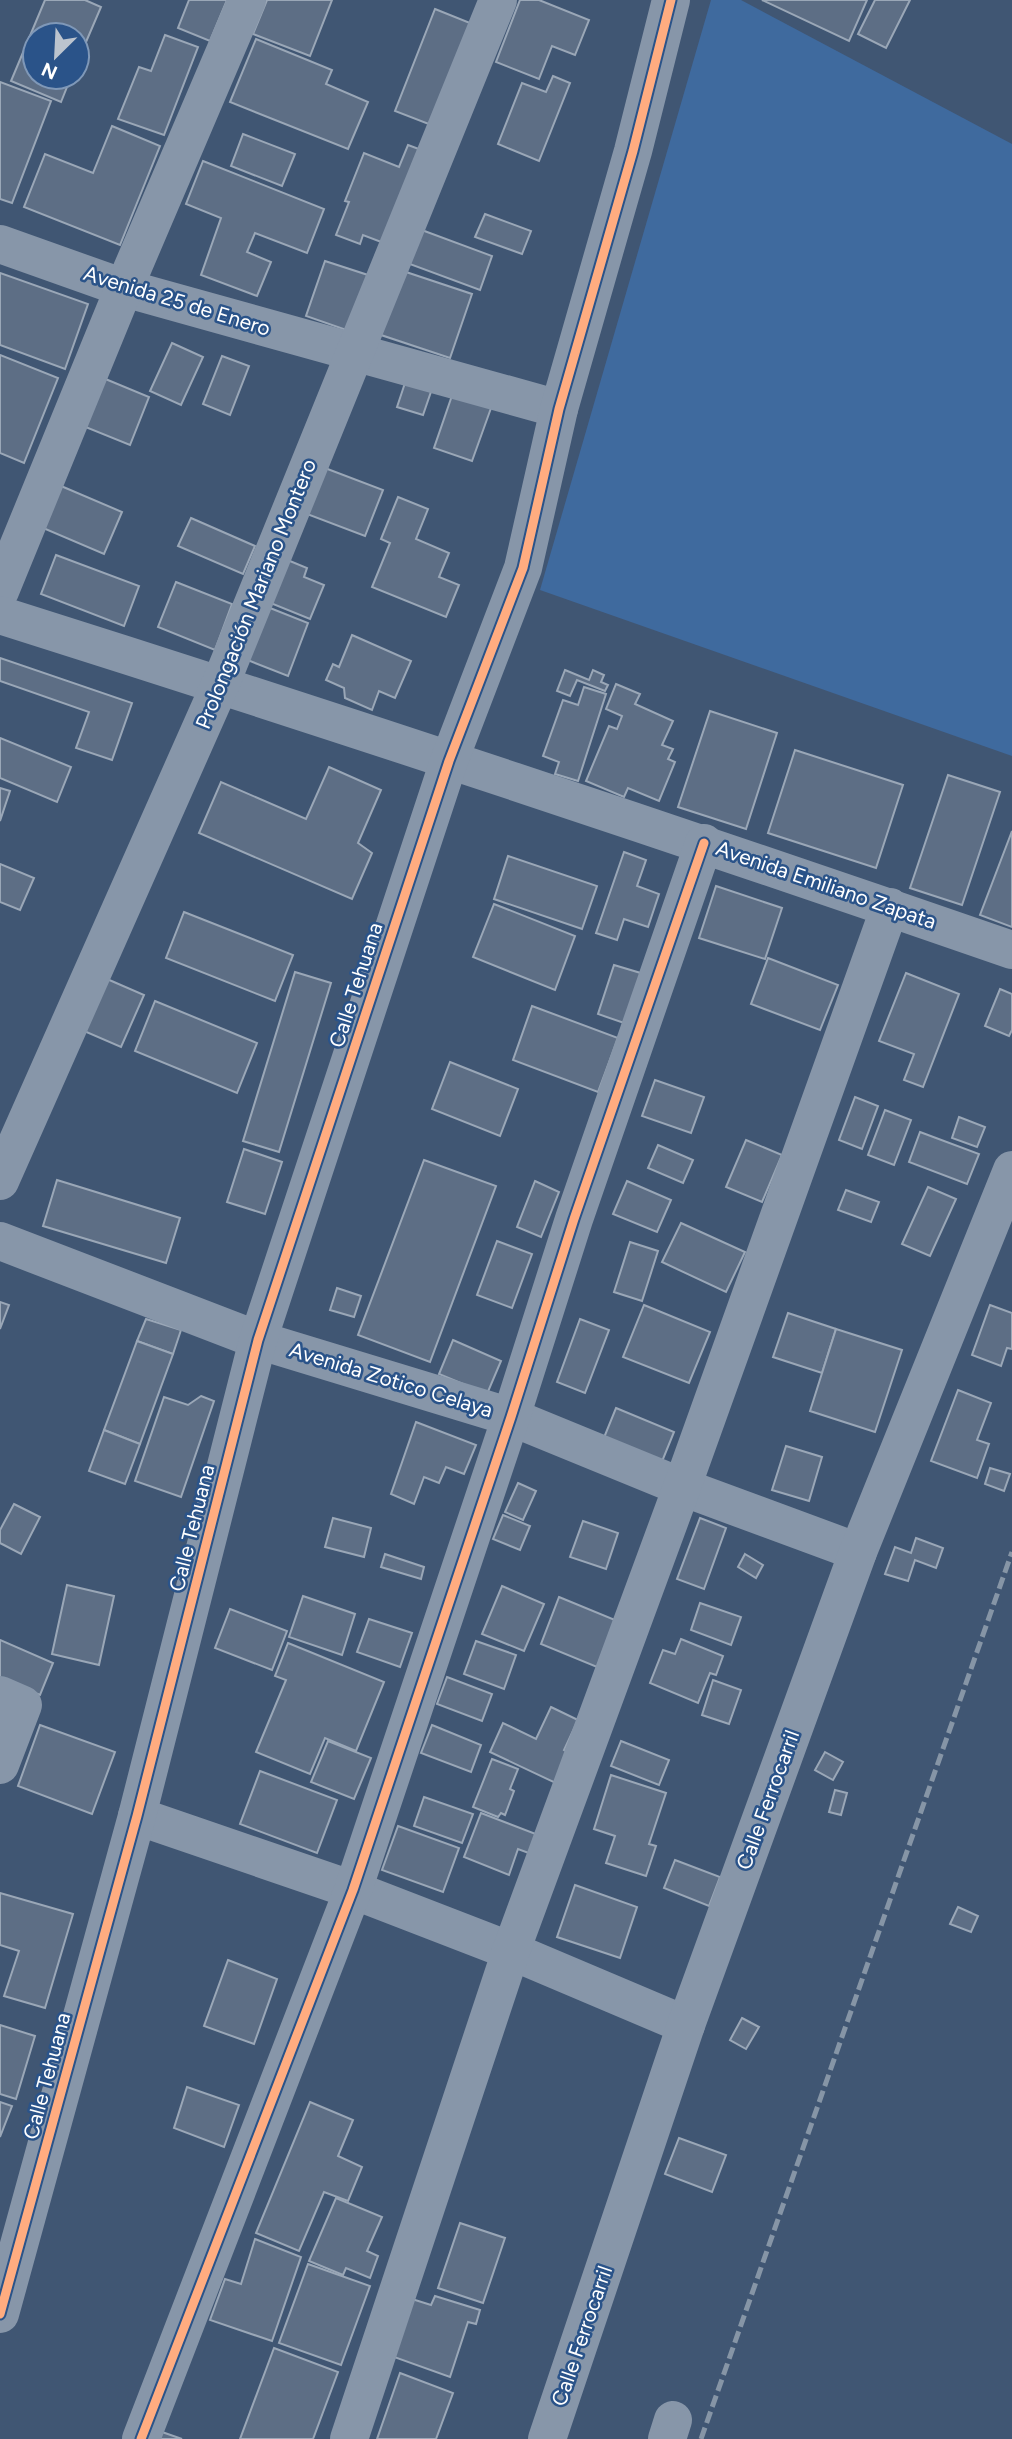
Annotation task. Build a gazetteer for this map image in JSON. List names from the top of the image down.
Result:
{
  "streets": {
    "street": [
      "Avenida 25 de Enero",
      "Prolongación Mariano Montero",
      "Avenida Emiliano Zapata",
      "Calle Tehuana",
      "Avenida Zotico Celaya",
      "Calle Ferrocarril"
    ]
  },
  "crossings": [
    ["Avenida 25 de Enero", "Prolongación Mariano Montero"],
    ["Avenida 25 de Enero", "Calle Tehuana"],
    ["Prolongación Mariano Montero", "Avenida Emiliano Zapata"],
    ["Avenida Emiliano Zapata", "Calle Tehuana"],
    ["Calle Tehuana", "Avenida Zotico Celaya"],
    ["Avenida Zotico Celaya", "Calle Ferrocarril"]
  ],
  "north": "bottom left"
}
